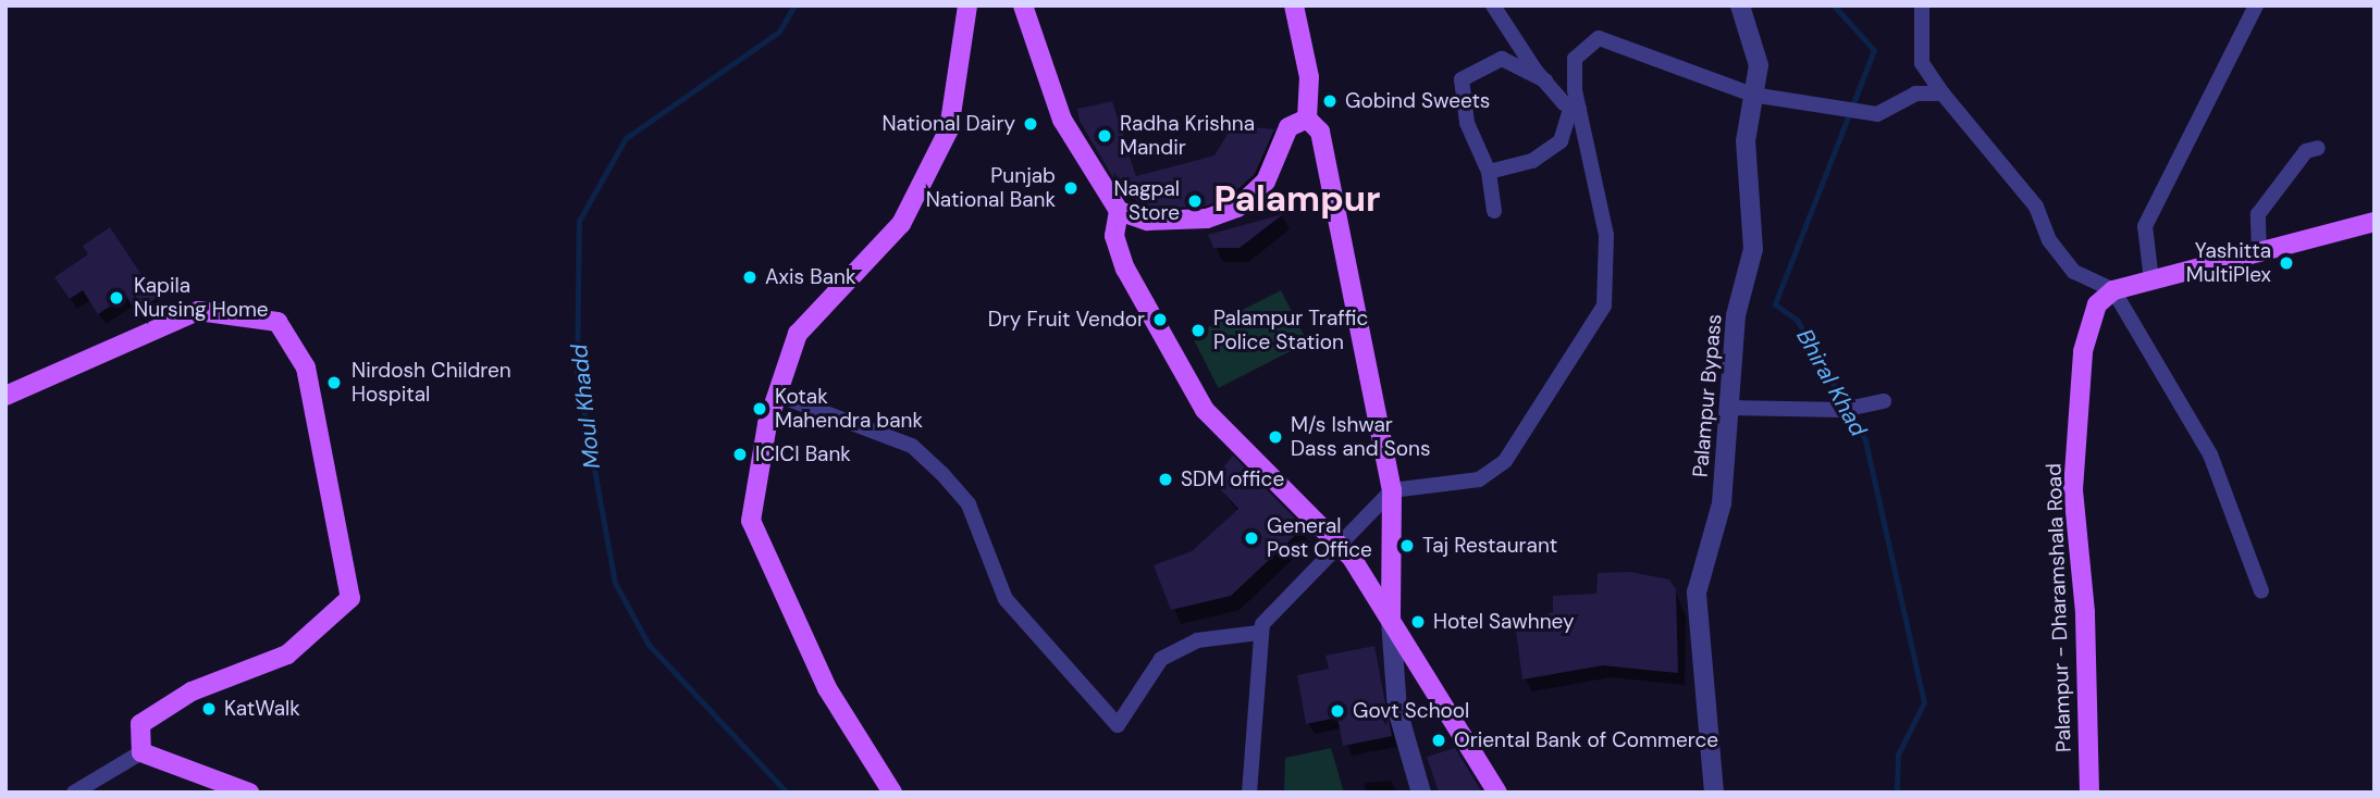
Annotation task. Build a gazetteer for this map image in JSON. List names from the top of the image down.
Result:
{
  "streets": {
    "main road": ["Palampur - Dharamshala Road"],
    "street": ["Palampur Bypass"]
  },
  "districts": ["Palampur"],
  "water": ["Bhiral Khad", "Moul Khadd"],
  "places": [
    "Gobind Sweets",
    "National Dairy",
    "Radha Krishna Mandir",
    "Punjab National Bank",
    "Nagpal Store",
    "Yashitta MultiPlex",
    "Axis Bank",
    "Kapila Nursing Home",
    "Dry Fruit Vendor",
    "Palampur Traffic Police Station",
    "Nirdosh Children Hospital",
    "Kotak Mahendra bank",
    "M/s Ishwar Dass and Sons",
    "ICICI Bank",
    "SDM office",
    "General Post Office",
    "Taj Restaurant",
    "Hotel Sawhney",
    "KatWalk",
    "Govt School",
    "Oriental Bank of Commerce"
  ]
}
